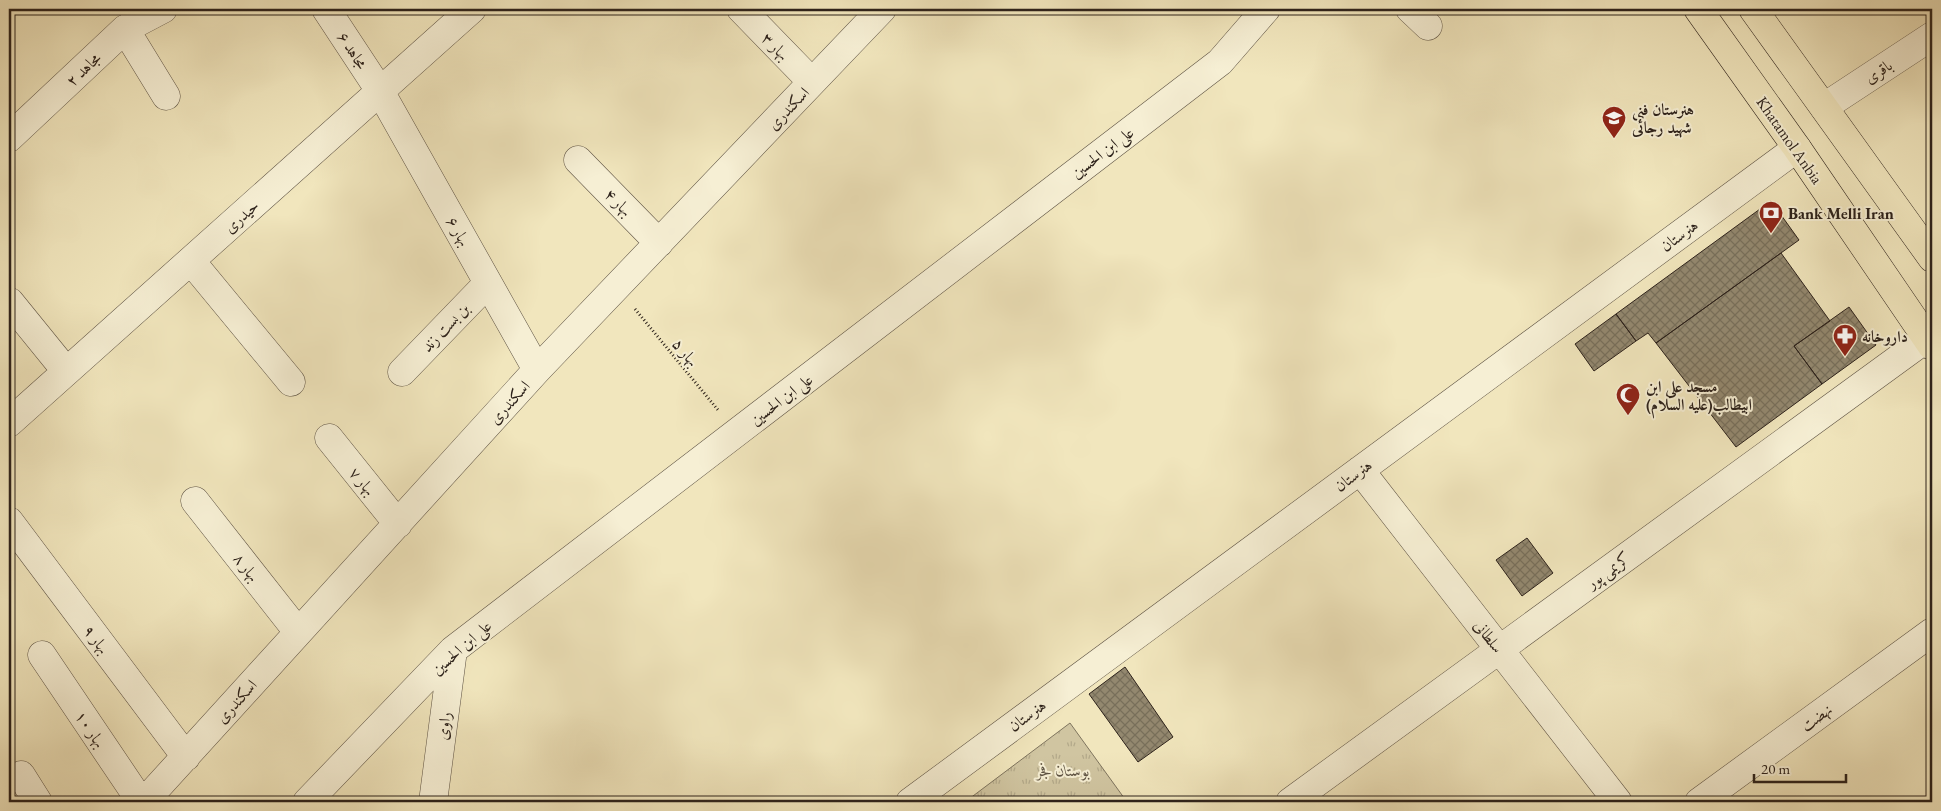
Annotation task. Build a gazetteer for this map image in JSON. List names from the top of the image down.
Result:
{
  "streets": {
    "main road": ["Khatamol Anbia"],
    "street": [
      "بهار ۳",
      "مجاهد ۶",
      "مجاهد ۲",
      "باقری",
      "اسکندری",
      "علی ابن الحسین",
      "بهار ۴",
      "حیدری",
      "بهار ۶",
      "هنرستان",
      "بن بست زند",
      "بهار ۷",
      "بهار ۸",
      "کریمی پور",
      "سلطانی",
      "بهار ۹",
      "نهضت",
      "راوی",
      "بهار ۱۰"
    ],
    "path": ["بهار ۵"]
  },
  "crossings": [
    ["بهار ۳", "اسکندری"],
    ["مجاهد ۶", "حیدری"],
    ["مجاهد ۶", "بهار ۶"],
    ["اسکندری", "بهار ۴"],
    ["اسکندری", "بهار ۶"],
    ["اسکندری", "بهار ۵"],
    ["اسکندری", "بهار ۷"],
    ["اسکندری", "بهار ۸"],
    ["اسکندری", "بهار ۹"],
    ["اسکندری", "بهار ۱۰"],
    ["Khatamol Anbia", "هنرستان"],
    ["Khatamol Anbia", "کریمی پور"],
    ["علی ابن الحسین", "بهار ۵"],
    ["علی ابن الحسین", "راوی"],
    ["حیدری", "بهار ۶"],
    ["بهار ۶", "بن بست زند"],
    ["هنرستان", "سلطانی"],
    ["کریمی پور", "سلطانی"]
  ],
  "parks": ["بوستان فجر"],
  "places": {
    "school or university": ["هنرستان فنی شهید رجائی"],
    "bank": ["Bank Melli Iran"],
    "pharmacy": ["داروخانه"],
    "mosque": ["مسجد علی ابن ابیطالب(علیه السلام)"]
  },
  "scale_bar": "20 m"
}
